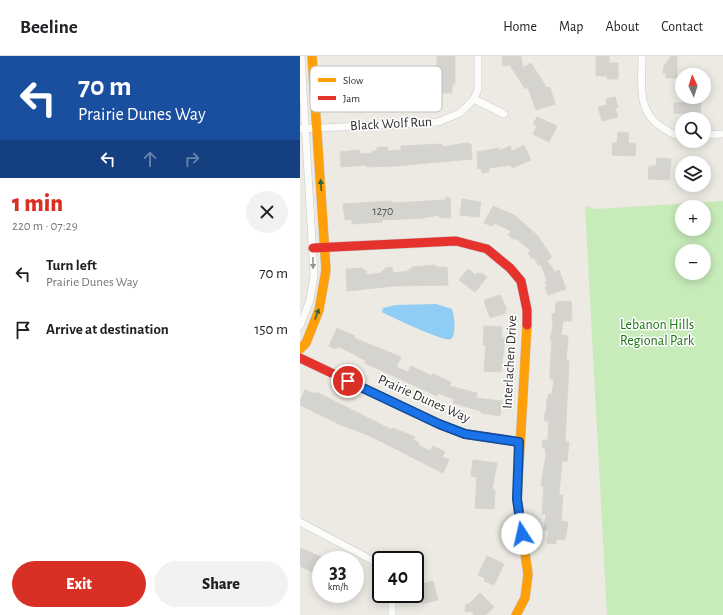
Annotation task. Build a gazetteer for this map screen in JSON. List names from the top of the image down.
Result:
{
  "streets": {
    "street": ["Black Wolf Run", "Interlachen Drive", "Prairie Dunes Way"]
  },
  "crossings": [
    ["Interlachen Drive", "Prairie Dunes Way"]
  ],
  "parks": ["Lebanon Hills Regional Park"],
  "house_numbers": ["1270"],
  "legend": ["Slow", "Jam"],
  "north": "top",
  "page": {
    "header": "Beeline",
    "nav": [
      "Home",
      "Map",
      "About",
      "Contact"
    ],
    "turn": ["70 m", "Prairie Dunes Way"],
    "map_buttons": ["+", "−"],
    "heading": ["1 min", "220 m · 07:29"],
    "list": [
      {
        "name": "Turn left",
        "note": "Prairie Dunes Way",
        "value": "70 m"
      },
      {
        "name": "Arrive at destination",
        "value": "150 m"
      }
    ],
    "speed": "33 km/h",
    "limit": "40",
    "buttons": ["Exit", "Share"]
  }
}
